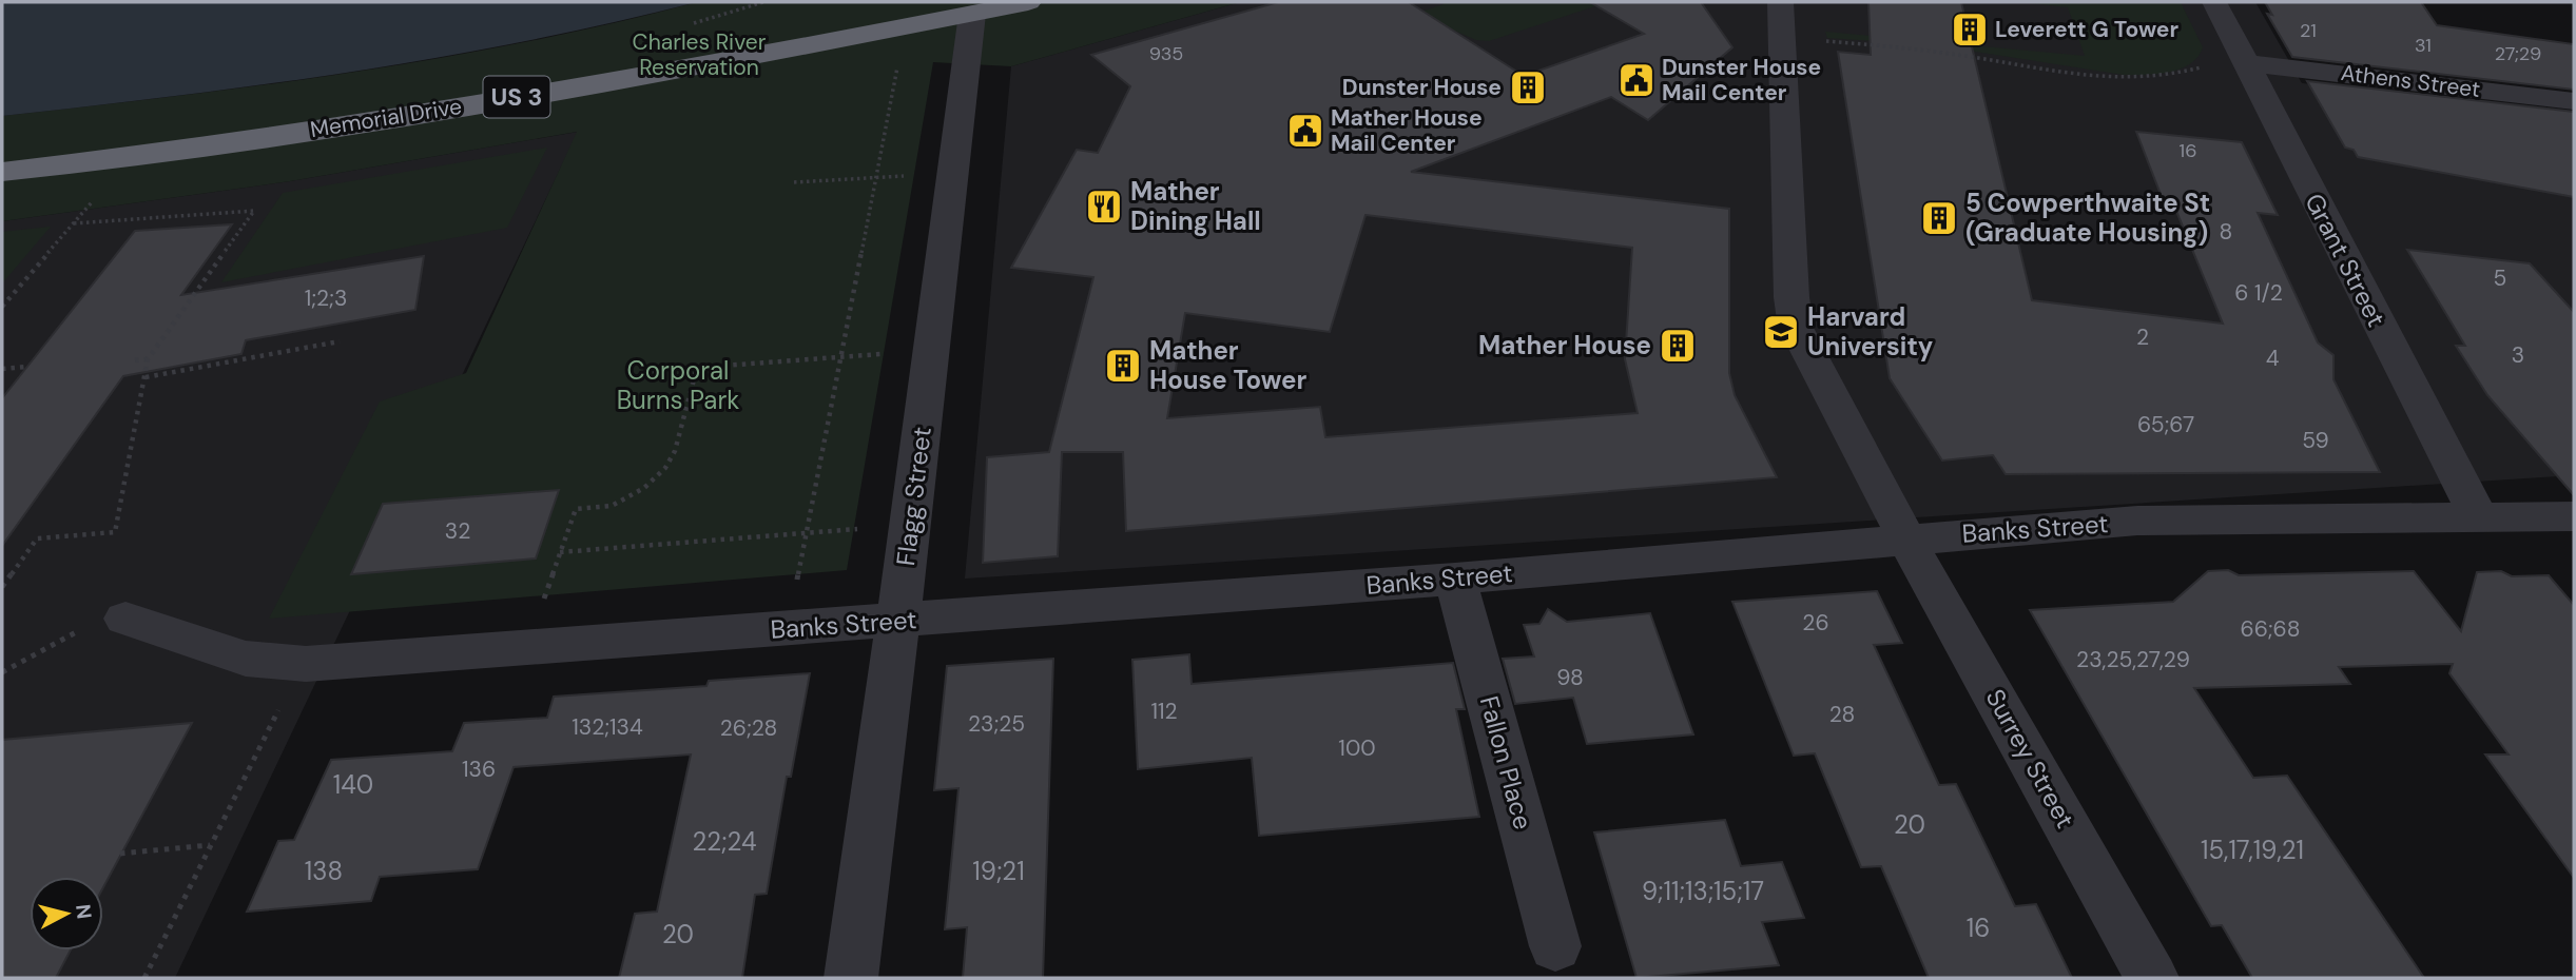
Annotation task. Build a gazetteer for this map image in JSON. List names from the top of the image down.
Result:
{
  "streets": {
    "highway": ["US 3", "Memorial Drive"],
    "street": [
      "Athens Street",
      "Grant Street",
      "Flagg Street",
      "Banks Street",
      "Surrey Street",
      "Fallon Place"
    ]
  },
  "crossings": [
    ["Athens Street", "Grant Street"],
    ["Memorial Drive", "Flagg Street"],
    ["Grant Street", "Banks Street"],
    ["Flagg Street", "Banks Street"],
    ["Banks Street", "Surrey Street"],
    ["Banks Street", "Fallon Place"]
  ],
  "parks": ["Charles River Reservation", "Corporal Burns Park"],
  "places": {
    "building": [
      "Leverett G Tower",
      "Dunster House",
      "5 Cowperthwaite St (Graduate Housing)",
      "Mather House",
      "Mather House Tower"
    ],
    "public building": ["Dunster House Mail Center", "Mather House Mail Center"],
    "restaurant": ["Mather Dining Hall"],
    "school or university": ["Harvard University"]
  },
  "house_numbers": [
    "21",
    "31",
    "935",
    "27;29",
    "16",
    "8",
    "5",
    "6 1/2",
    "1;2;3",
    "2",
    "3",
    "4",
    "65;67",
    "59",
    "32",
    "26",
    "66;68",
    "23,25,27,29",
    "98",
    "112",
    "28",
    "23;25",
    "132;134",
    "26;28",
    "100",
    "136",
    "140",
    "20",
    "22;24",
    "15,17,19,21",
    "138",
    "19;21",
    "9;11;13;15;17",
    "16",
    "20"
  ],
  "north": "right"
}
